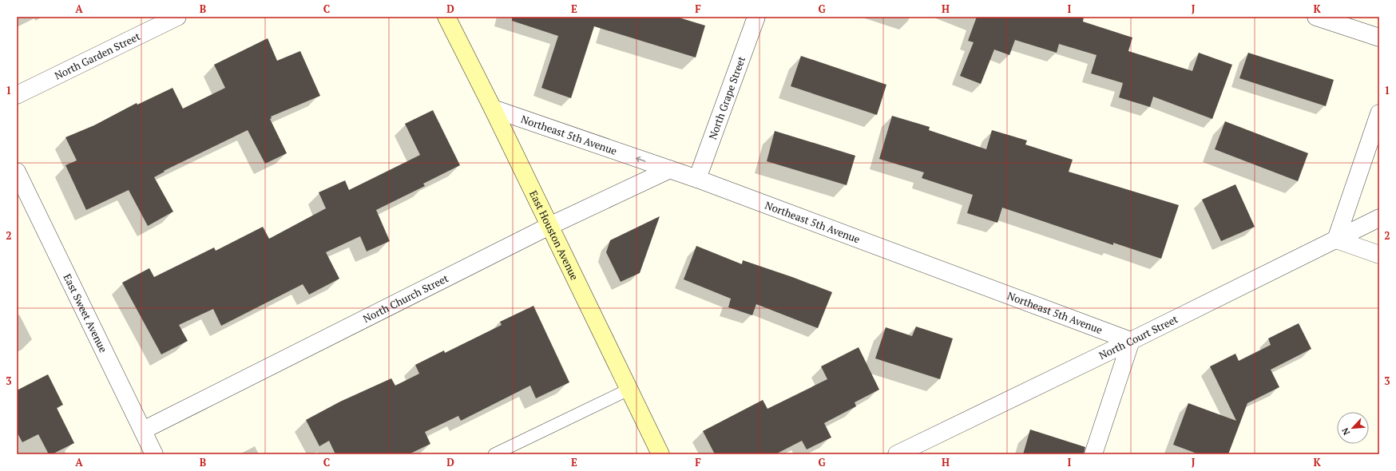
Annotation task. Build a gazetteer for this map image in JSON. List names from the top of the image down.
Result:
{
  "streets": {
    "main road": ["East Houston Avenue"],
    "street": [
      "North Garden Street",
      "North Grape Street",
      "Northeast 5th Avenue",
      "North Church Street",
      "East Sweet Avenue",
      "North Court Street"
    ]
  },
  "crossings": [
    ["North Grape Street", "Northeast 5th Avenue"],
    ["Northeast 5th Avenue", "East Houston Avenue"],
    ["Northeast 5th Avenue", "North Church Street"],
    ["Northeast 5th Avenue", "North Court Street"],
    ["East Houston Avenue", "North Church Street"],
    ["North Church Street", "East Sweet Avenue"]
  ],
  "north": "bottom left",
  "grid": {
    "columns": [
      "A",
      "B",
      "C",
      "D",
      "E",
      "F",
      "G",
      "H",
      "I",
      "J",
      "K"
    ],
    "rows": ["1", "2", "3"]
  }
}
